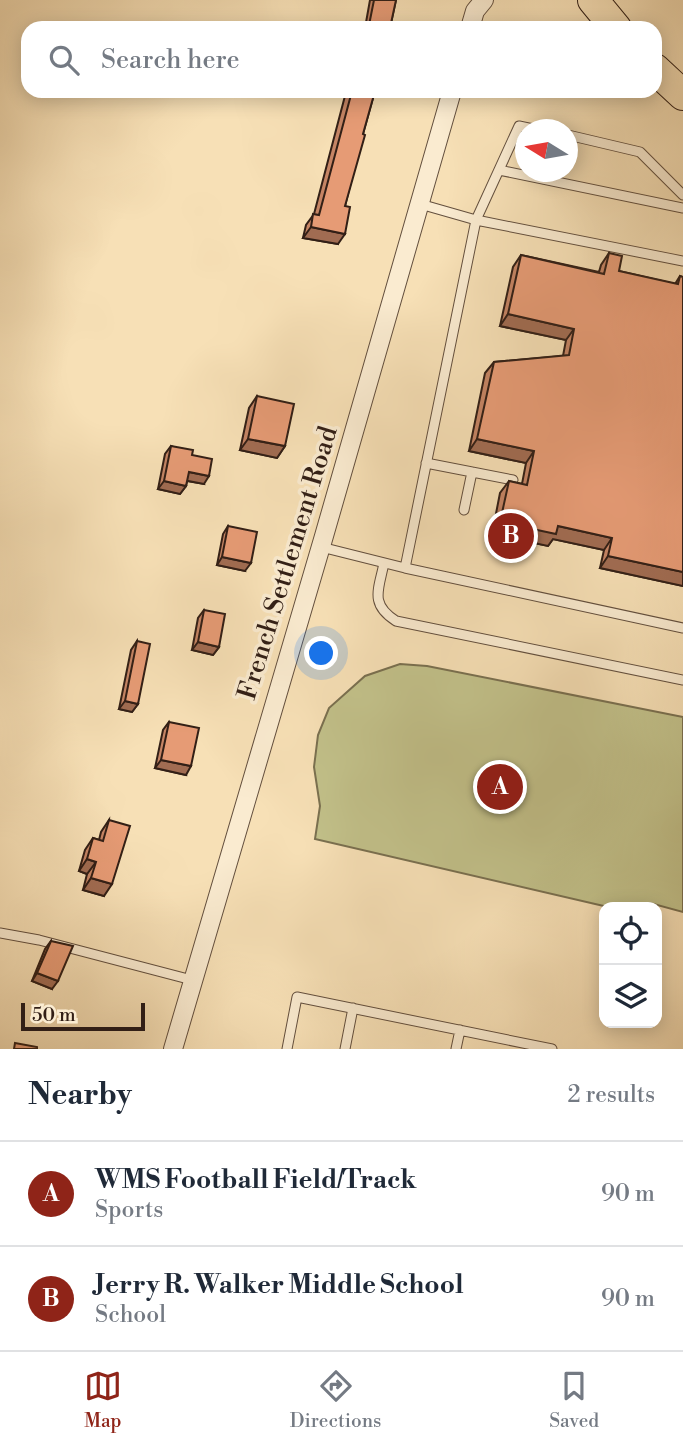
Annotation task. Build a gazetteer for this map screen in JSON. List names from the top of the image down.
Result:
{
  "streets": {
    "street": ["French Settlement Road"]
  },
  "scale_bar": "50 m",
  "north": "left",
  "page": {
    "search": "Search here",
    "pins": ["B", "A"],
    "scale": "50 m",
    "heading": ["Nearby", "2 results"],
    "list": [
      {
        "mark": "A",
        "name": "WMS Football Field/Track",
        "note": "Sports",
        "value": "90 m"
      },
      {
        "mark": "B",
        "name": "Jerry R. Walker Middle School",
        "note": "School",
        "value": "90 m"
      }
    ],
    "nav": ["Map", "Directions", "Saved"]
  }
}
